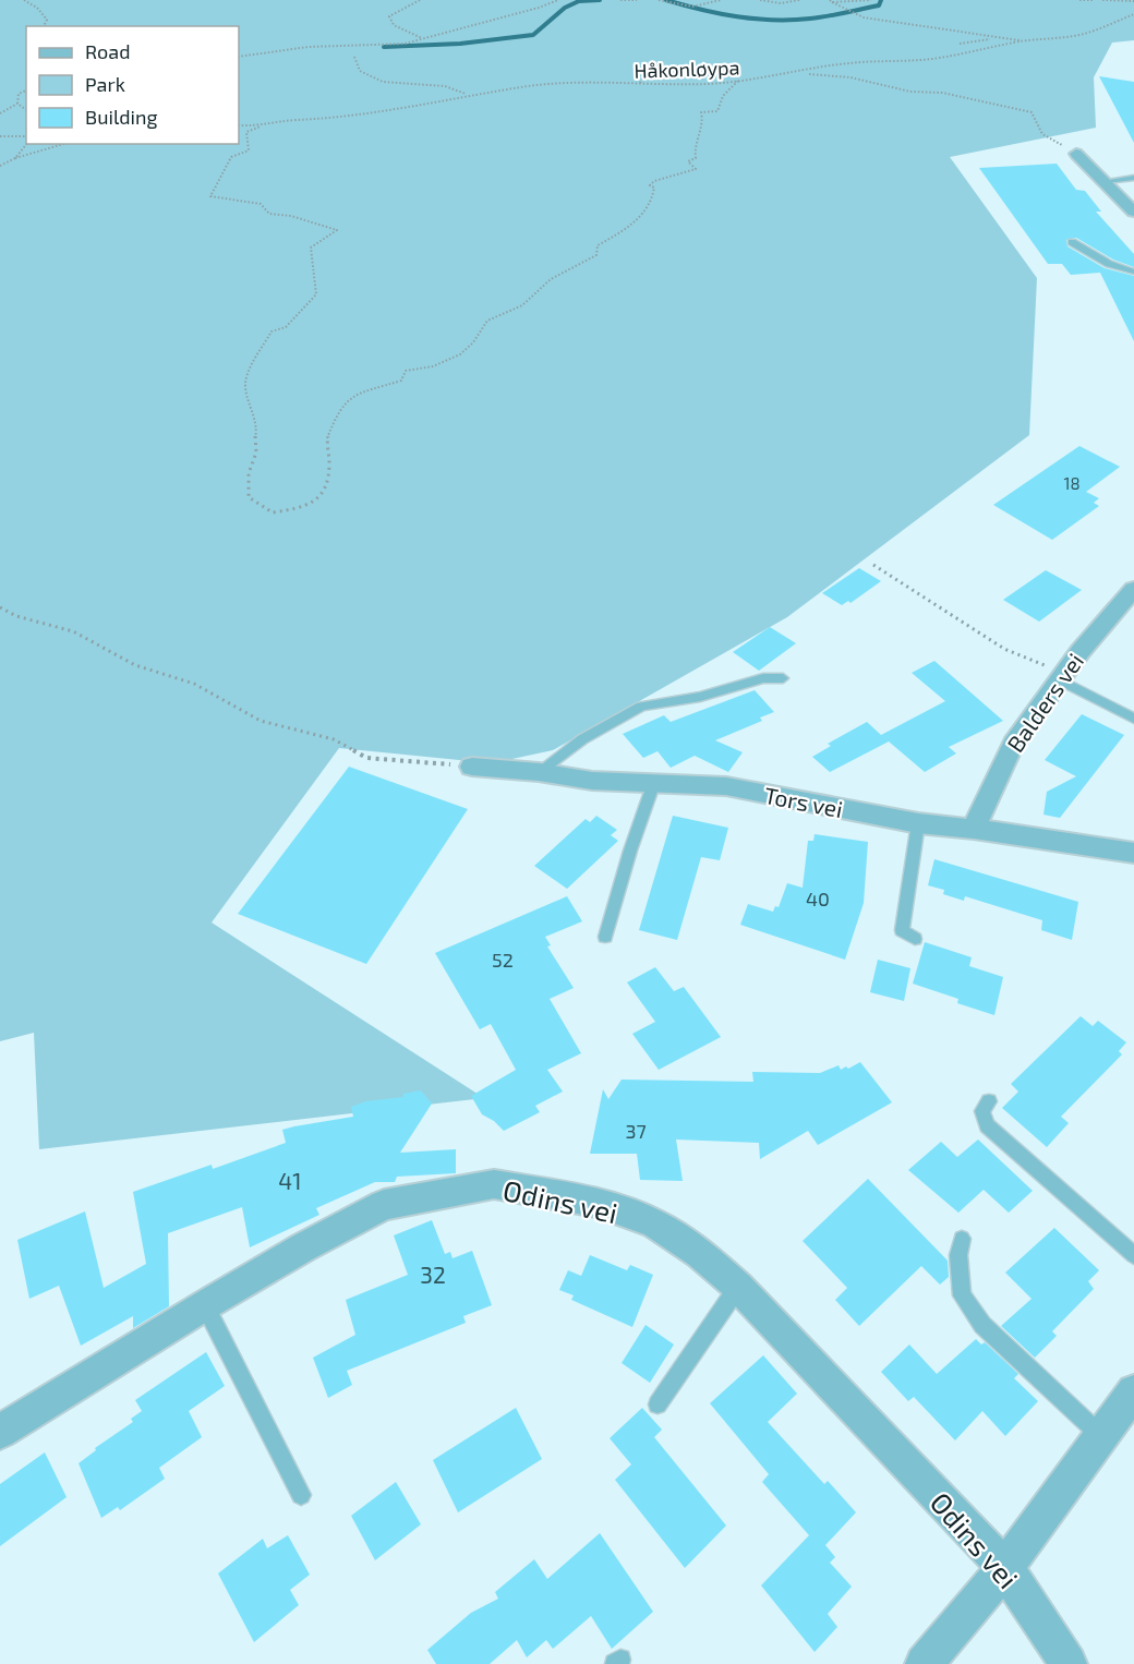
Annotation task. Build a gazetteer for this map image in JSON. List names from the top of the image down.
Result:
{
  "streets": {
    "street": ["Balders vei", "Tors vei", "Odins vei"],
    "path": ["Håkonløypa"]
  },
  "crossings": [
    ["Balders vei", "Tors vei"]
  ],
  "house_numbers": [
    "18",
    "40",
    "52",
    "37",
    "41",
    "32"
  ],
  "legend": ["Road", "Park", "Building"]
}
